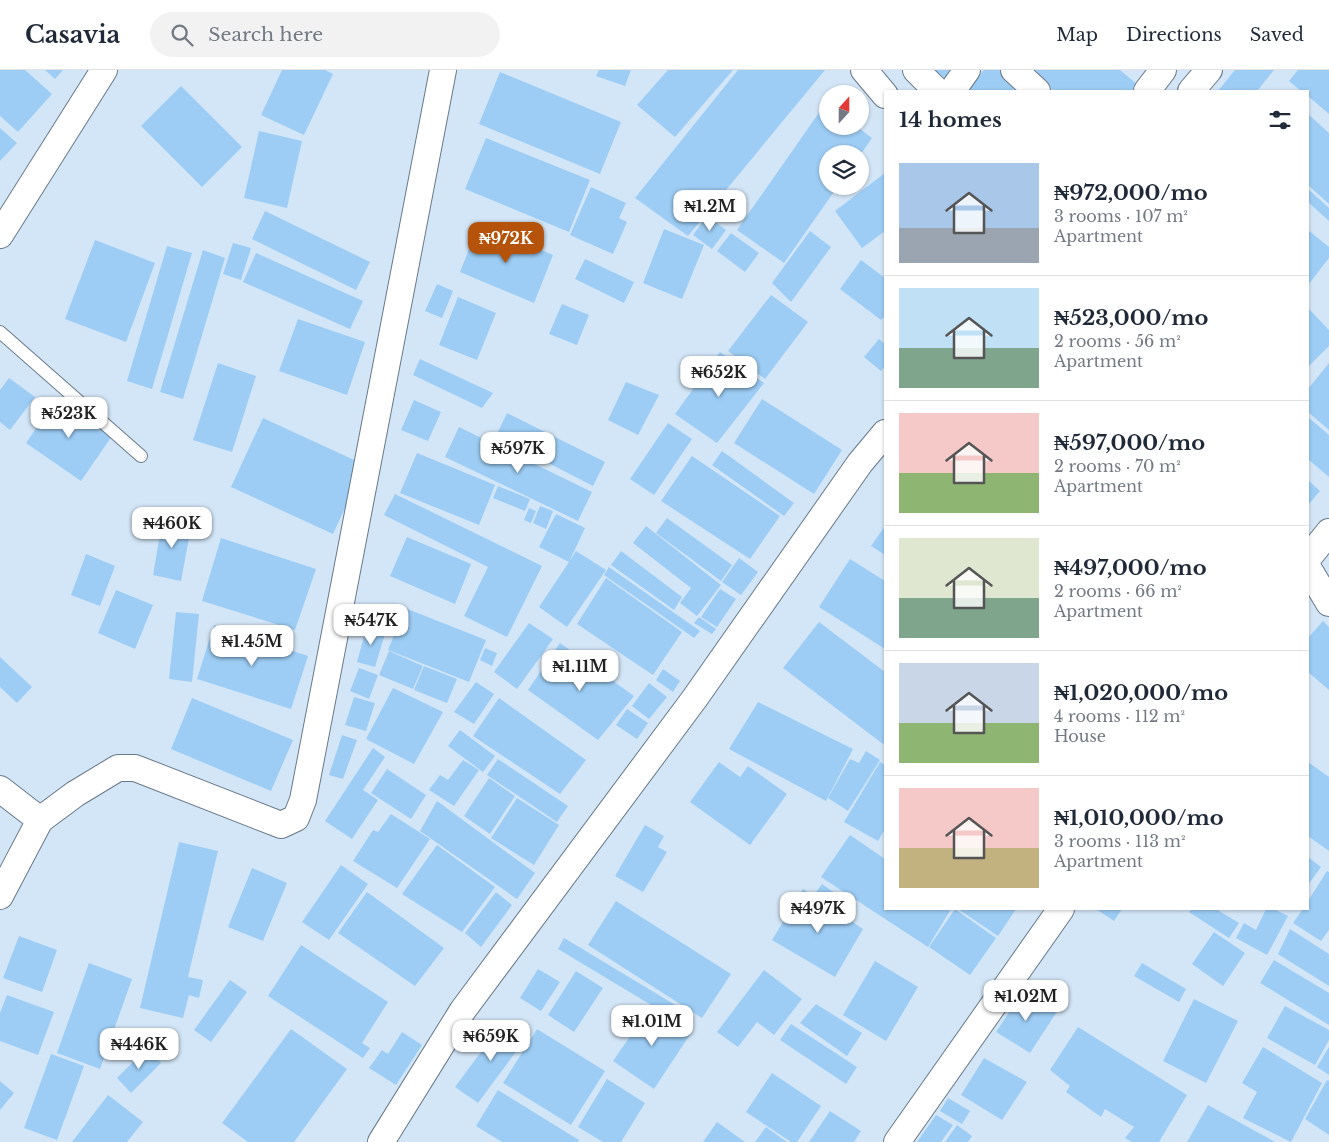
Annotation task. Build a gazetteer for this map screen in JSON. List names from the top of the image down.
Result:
{
  "north": "top",
  "page": {
    "header": "Casavia",
    "search": "Search here",
    "nav": ["Map", "Directions", "Saved"],
    "heading": "14 homes",
    "list": [
      {
        "name": "₦972,000/mo",
        "note": "3 rooms · 107 m² · Apartment"
      },
      {
        "name": "₦523,000/mo",
        "note": "2 rooms · 56 m² · Apartment"
      },
      {
        "name": "₦597,000/mo",
        "note": "2 rooms · 70 m² · Apartment"
      },
      {
        "name": "₦497,000/mo",
        "note": "2 rooms · 66 m² · Apartment"
      },
      {
        "name": "₦1,020,000/mo",
        "note": "4 rooms · 112 m² · House"
      },
      {
        "name": "₦1,010,000/mo",
        "note": "3 rooms · 113 m² · Apartment"
      }
    ],
    "price": [
      "₦1.2M",
      "₦972K",
      "₦652K",
      "₦523K",
      "₦597K",
      "₦460K",
      "₦547K",
      "₦1.45M",
      "₦1.11M",
      "₦497K",
      "₦1.02M",
      "₦1.01M",
      "₦659K",
      "₦446K"
    ]
  }
}
